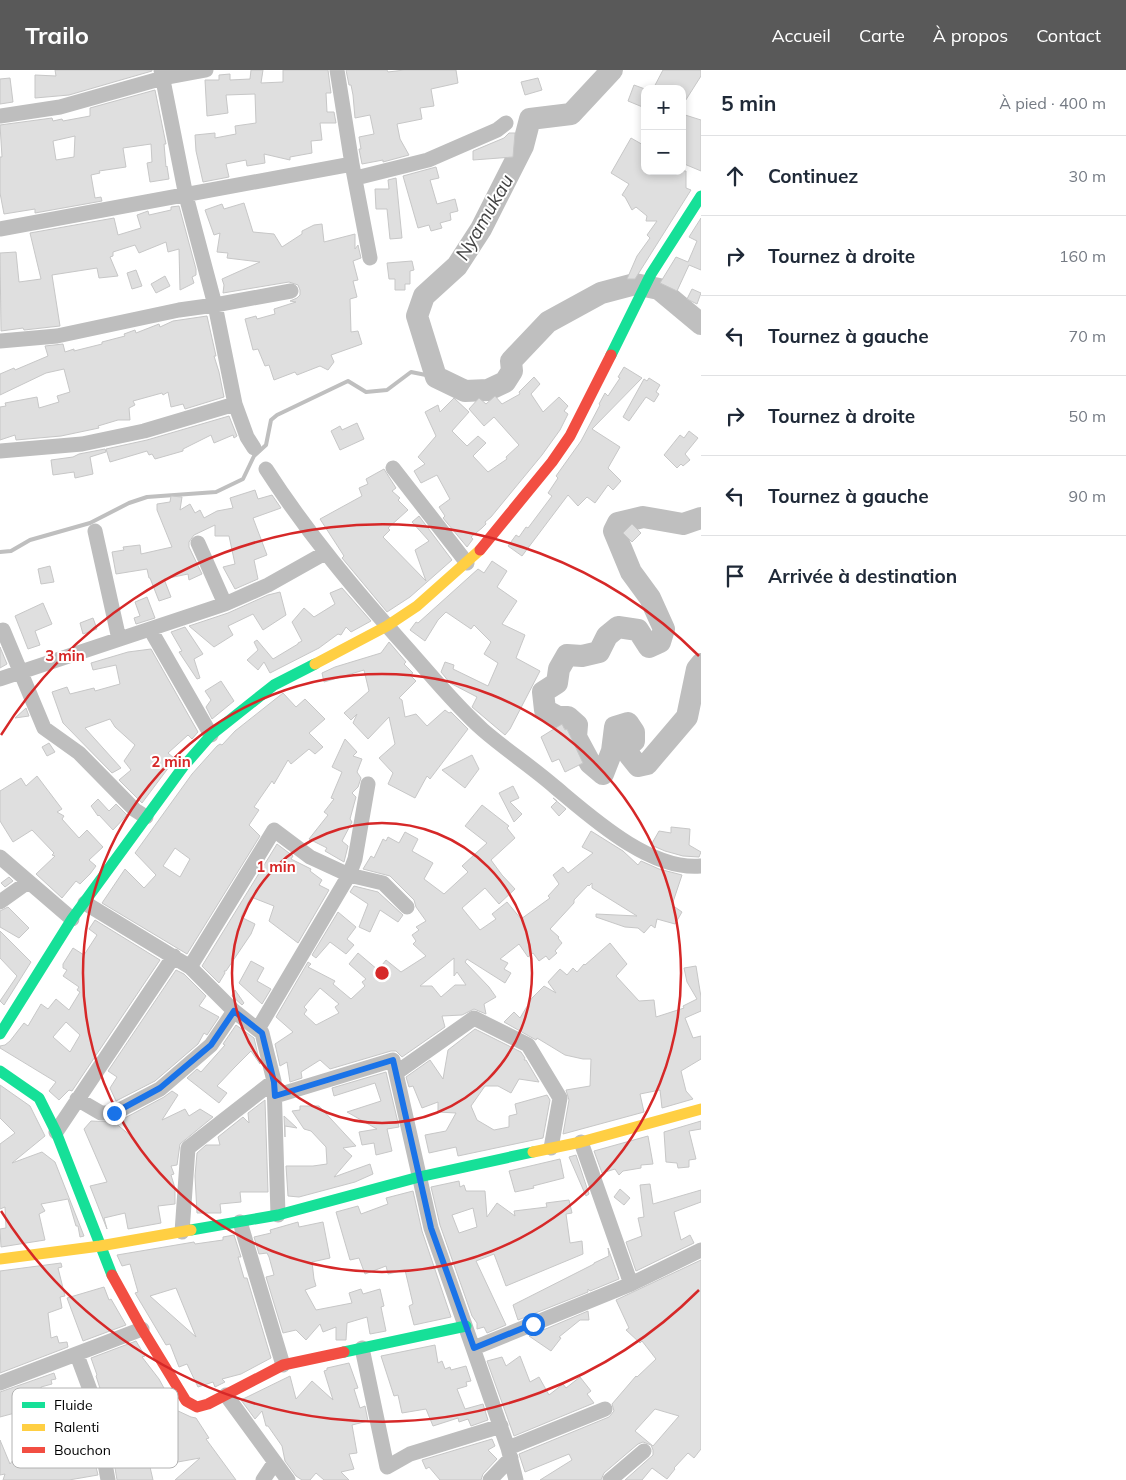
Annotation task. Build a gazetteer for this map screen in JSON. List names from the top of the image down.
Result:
{
  "water": ["Nyamukau"],
  "legend": ["Fluide", "Ralenti", "Bouchon"],
  "page": {
    "header": "Trailo",
    "nav": [
      "Accueil",
      "Carte",
      "À propos",
      "Contact"
    ],
    "heading": ["5 min", "À pied · 400 m"],
    "map_buttons": ["+", "−"],
    "list": [
      ["Continuez", "30 m"],
      ["Tournez à droite", "160 m"],
      ["Tournez à gauche", "70 m"],
      ["Tournez à droite", "50 m"],
      ["Tournez à gauche", "90 m"],
      "Arrivée à destination"
    ]
  },
  "rings": ["3 min", "2 min", "1 min"]
}
